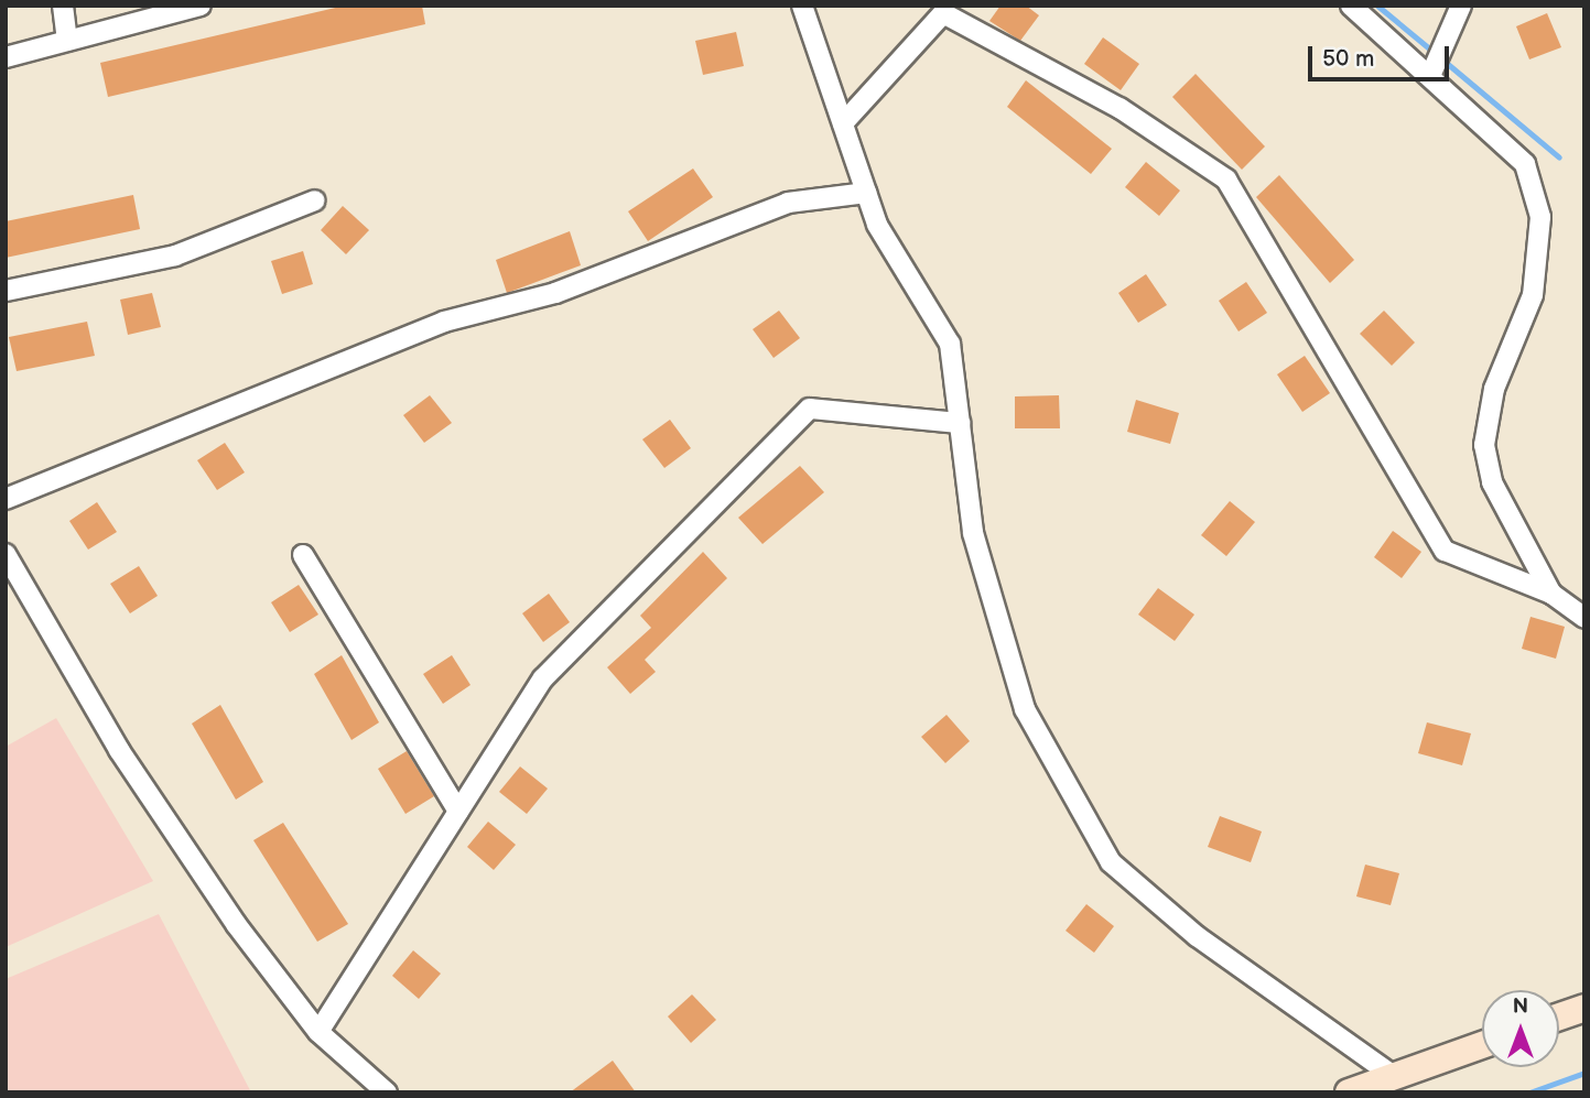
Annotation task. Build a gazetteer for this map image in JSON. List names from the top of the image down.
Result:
{
  "scale_bar": "50 m",
  "north": "top"
}
